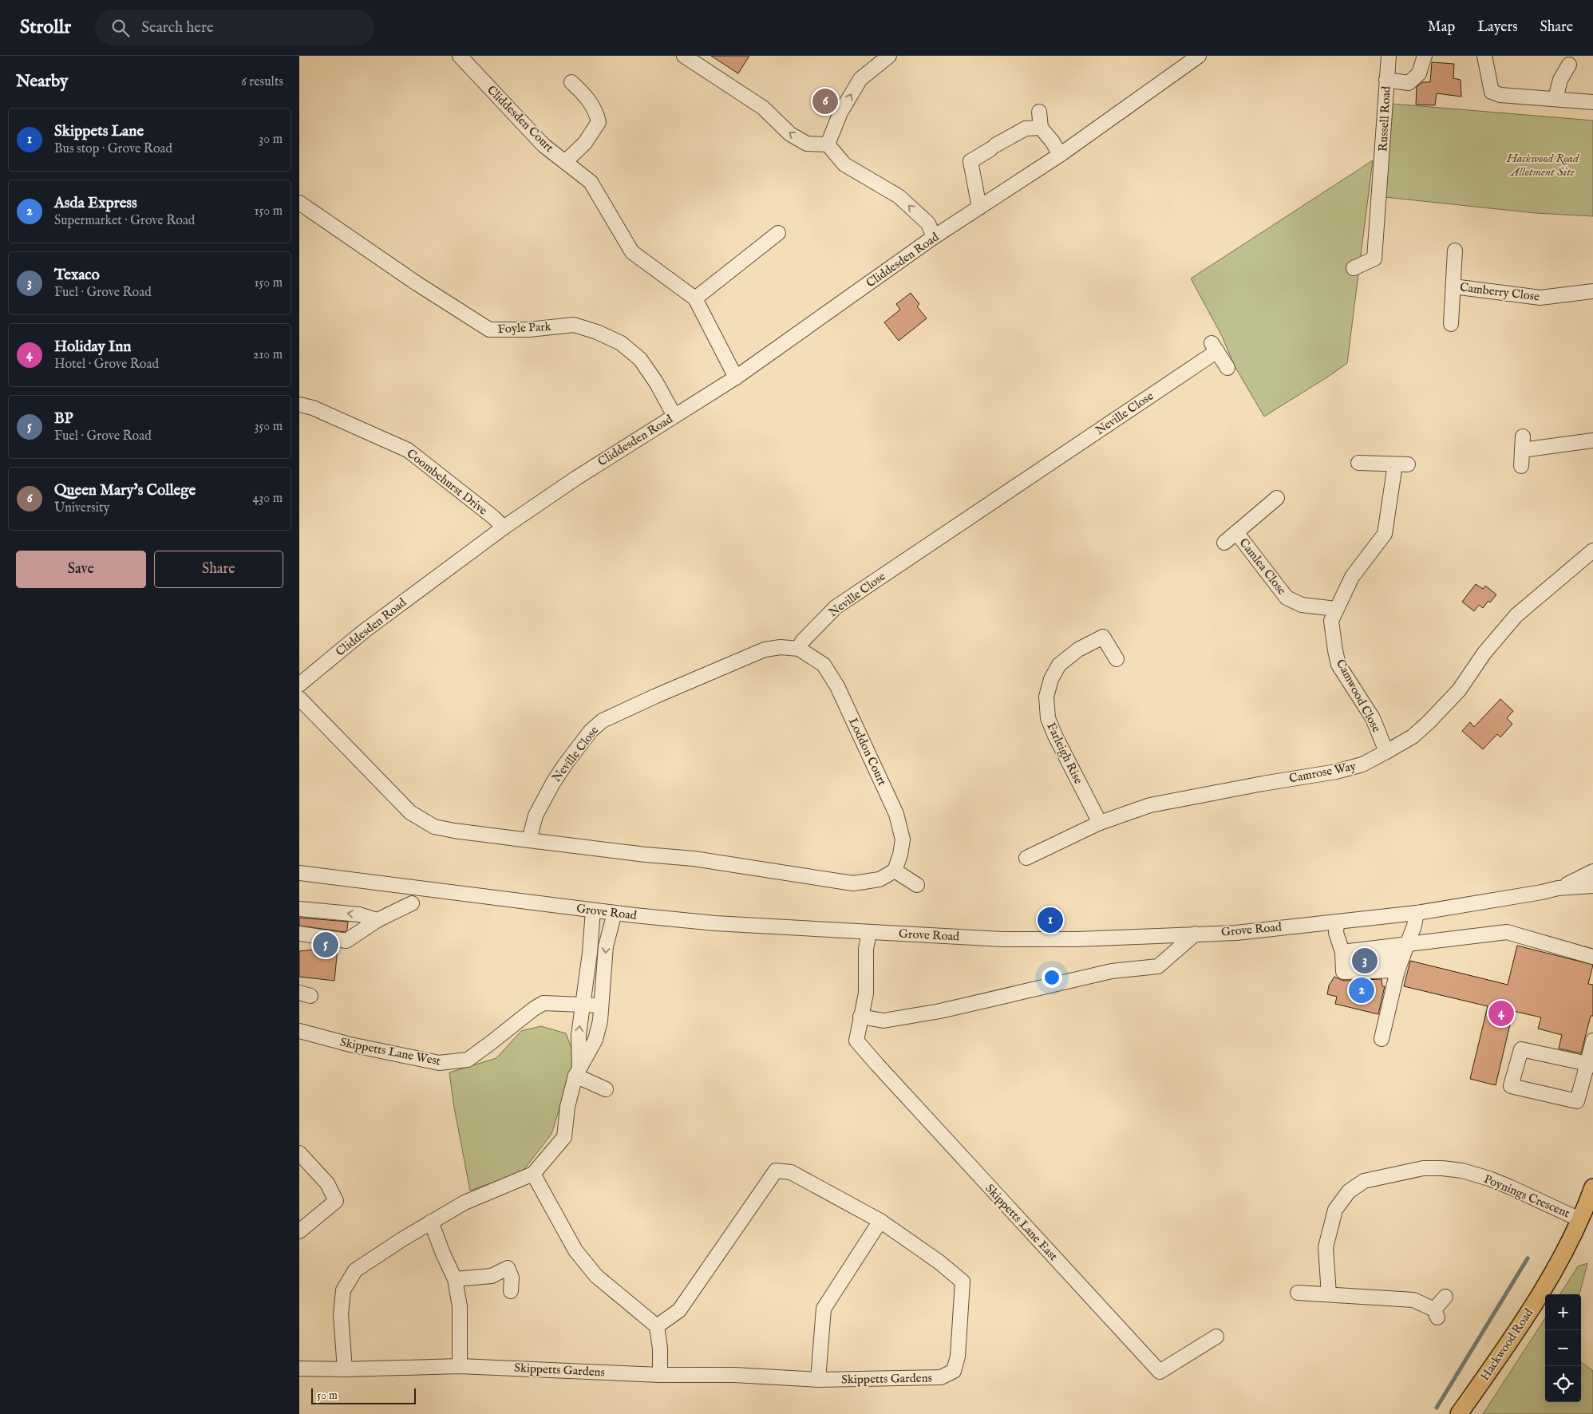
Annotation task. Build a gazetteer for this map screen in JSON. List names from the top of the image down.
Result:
{
  "streets": {
    "main road": ["Hackwood Road"],
    "street": [
      "Cliddesden Court",
      "Russell Road",
      "Cliddesden Road",
      "Camberry Close",
      "Foyle Park",
      "Neville Close",
      "Coombehurst Drive",
      "Camlea Close",
      "Camwood Close",
      "Loddon Court",
      "Farleigh Rise",
      "Camrose Way",
      "Grove Road",
      "Skippetts Lane West",
      "Poynings Crescent",
      "Skippetts Lane East",
      "Skippetts Gardens"
    ]
  },
  "crossings": [
    ["Cliddesden Court", "Cliddesden Road"],
    ["Cliddesden Road", "Foyle Park"],
    ["Cliddesden Road", "Coombehurst Drive"],
    ["Neville Close", "Loddon Court"],
    ["Camlea Close", "Camwood Close"],
    ["Camwood Close", "Camrose Way"],
    ["Farleigh Rise", "Camrose Way"],
    ["Grove Road", "Skippetts Lane East"],
    ["Poynings Crescent", "Hackwood Road"]
  ],
  "parks": ["Hackwood Road Allotment Site"],
  "scale_bar": "50 m",
  "page": {
    "header": "Strollr",
    "search": "Search here",
    "nav": ["Map", "Layers", "Share"],
    "heading": ["Nearby", "6 results"],
    "pins": [
      "6",
      "1",
      "5",
      "3",
      "2",
      "4"
    ],
    "list": [
      {
        "mark": "1",
        "name": "Skippets Lane",
        "note": "Bus stop · Grove Road",
        "value": "30 m"
      },
      {
        "mark": "2",
        "name": "Asda Express",
        "note": "Supermarket · Grove Road",
        "value": "150 m"
      },
      {
        "mark": "3",
        "name": "Texaco",
        "note": "Fuel · Grove Road",
        "value": "150 m"
      },
      {
        "mark": "4",
        "name": "Holiday Inn",
        "note": "Hotel · Grove Road",
        "value": "210 m"
      },
      {
        "mark": "5",
        "name": "BP",
        "note": "Fuel · Grove Road",
        "value": "350 m"
      },
      {
        "mark": "6",
        "name": "Queen Mary's College",
        "note": "University",
        "value": "430 m"
      }
    ],
    "buttons": ["Save", "Share"],
    "map_buttons": ["+", "−"],
    "scale": "50 m"
  }
}
